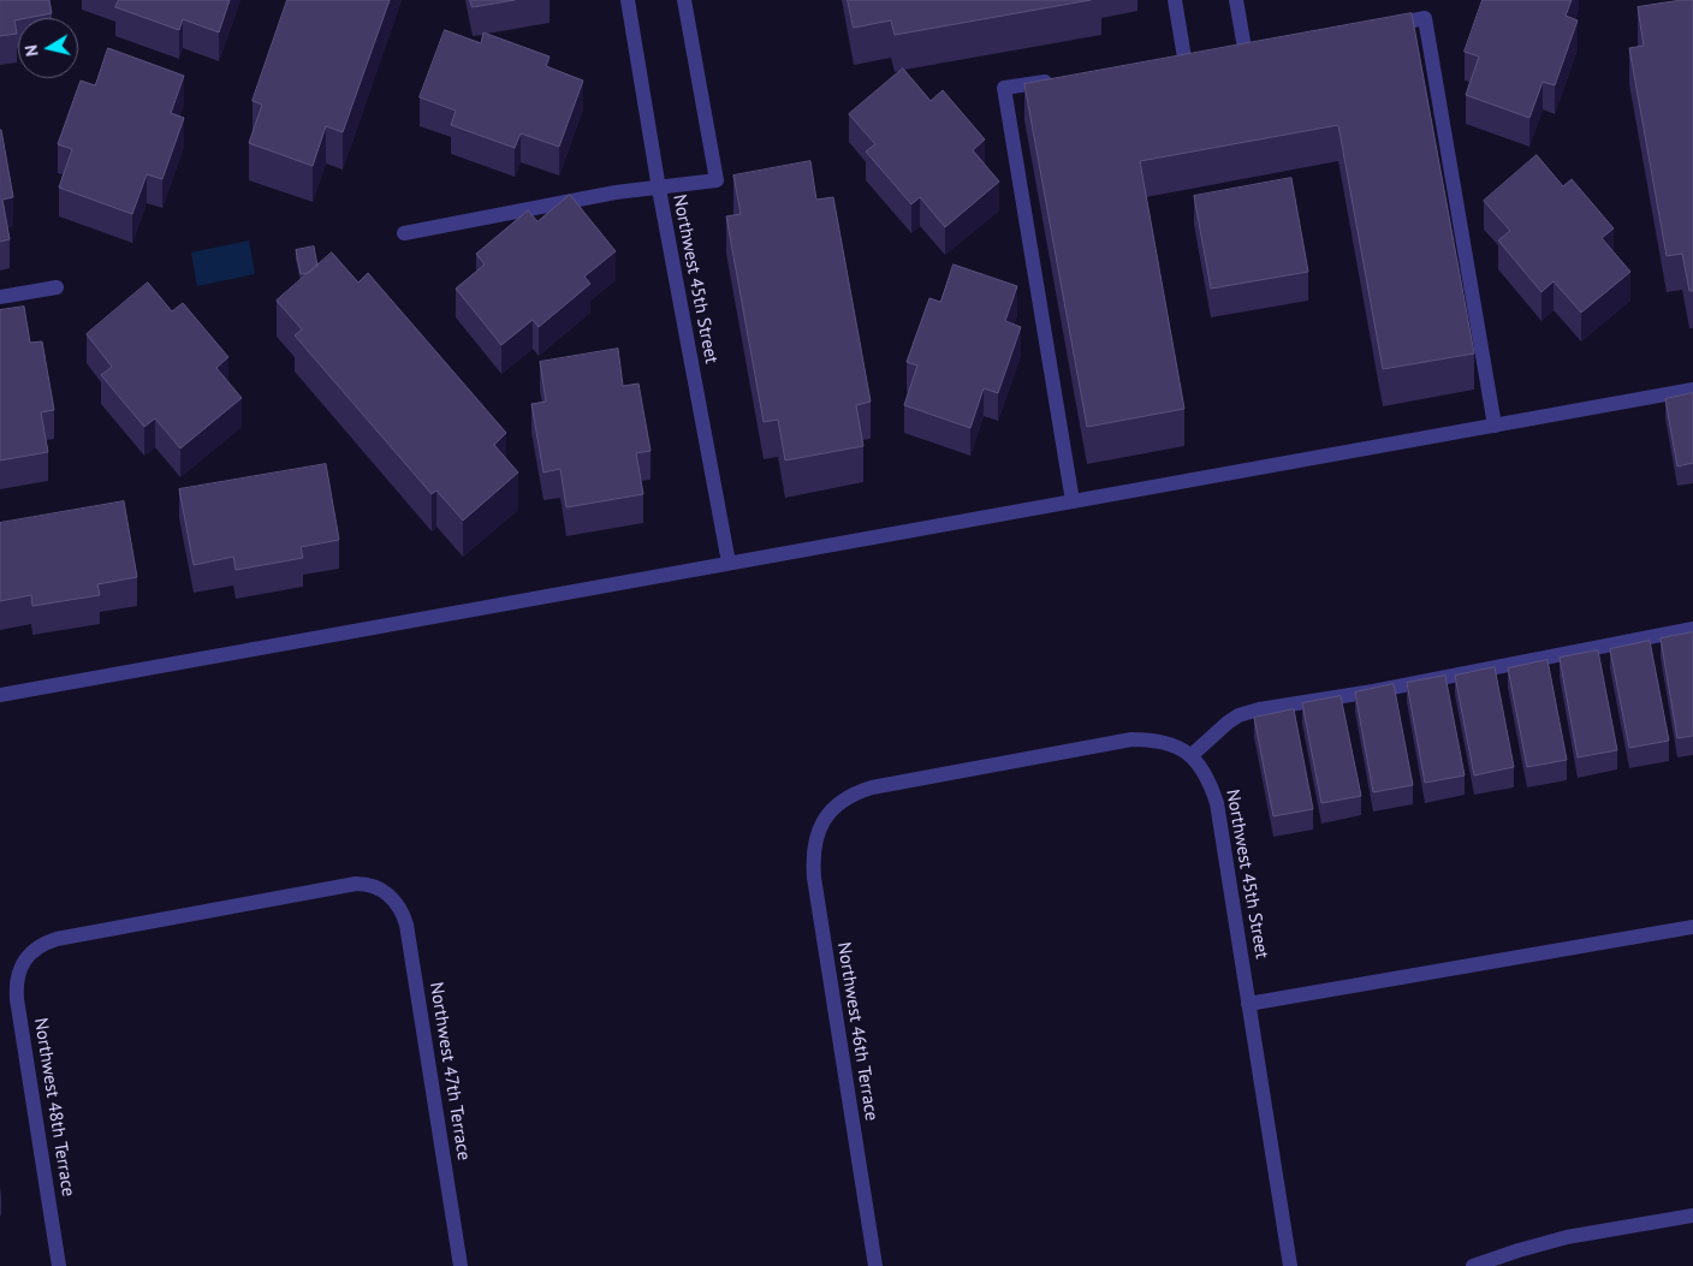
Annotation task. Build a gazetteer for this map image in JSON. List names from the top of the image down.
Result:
{
  "streets": {
    "street": [
      "Northwest 45th Street",
      "Northwest 46th Terrace",
      "Northwest 47th Terrace",
      "Northwest 48th Terrace"
    ]
  },
  "crossings": [
    ["Northwest 45th Street", "Northwest 46th Terrace"],
    ["Northwest 47th Terrace", "Northwest 48th Terrace"]
  ],
  "north": "left"
}
